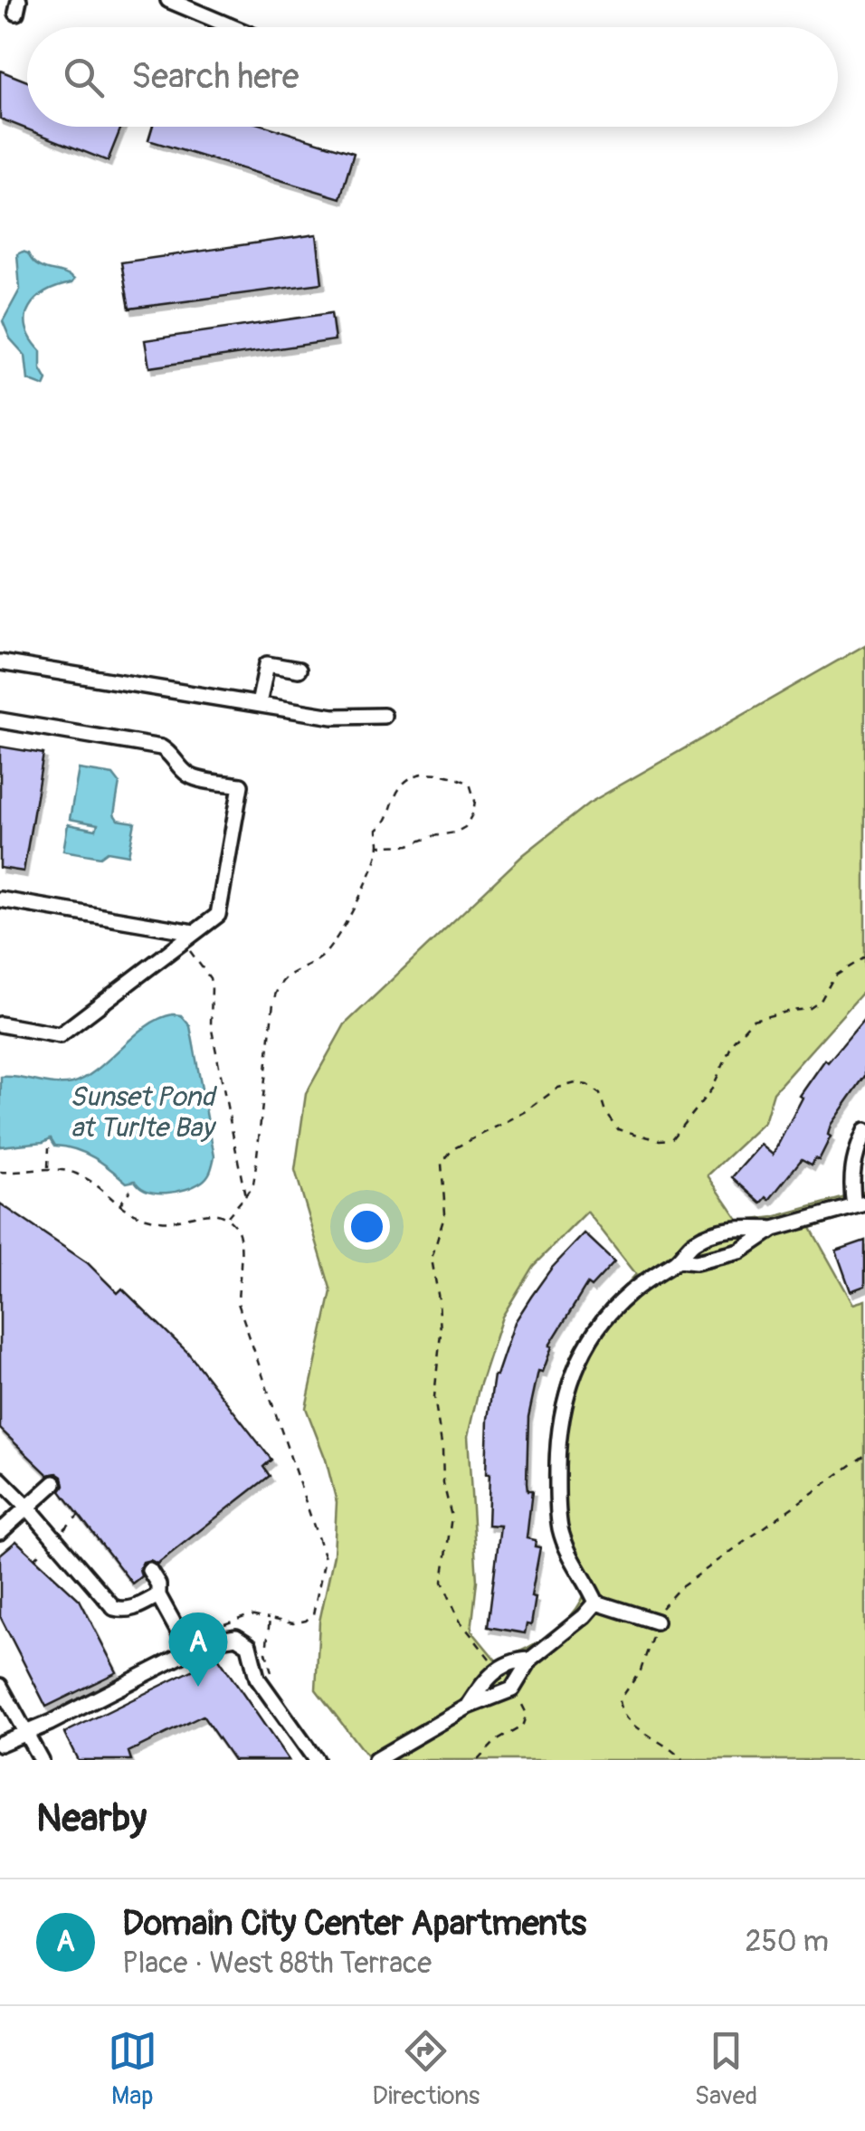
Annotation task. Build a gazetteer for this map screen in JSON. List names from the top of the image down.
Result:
{
  "water": ["Sunset Pond at Turlte Bay"],
  "page": {
    "search": "Search here",
    "pins": "A",
    "heading": "Nearby",
    "list": [
      {
        "mark": "A",
        "name": "Domain City Center Apartments",
        "note": "Place · West 88th Terrace",
        "value": "250 m"
      }
    ],
    "nav": ["Map", "Directions", "Saved"]
  }
}
